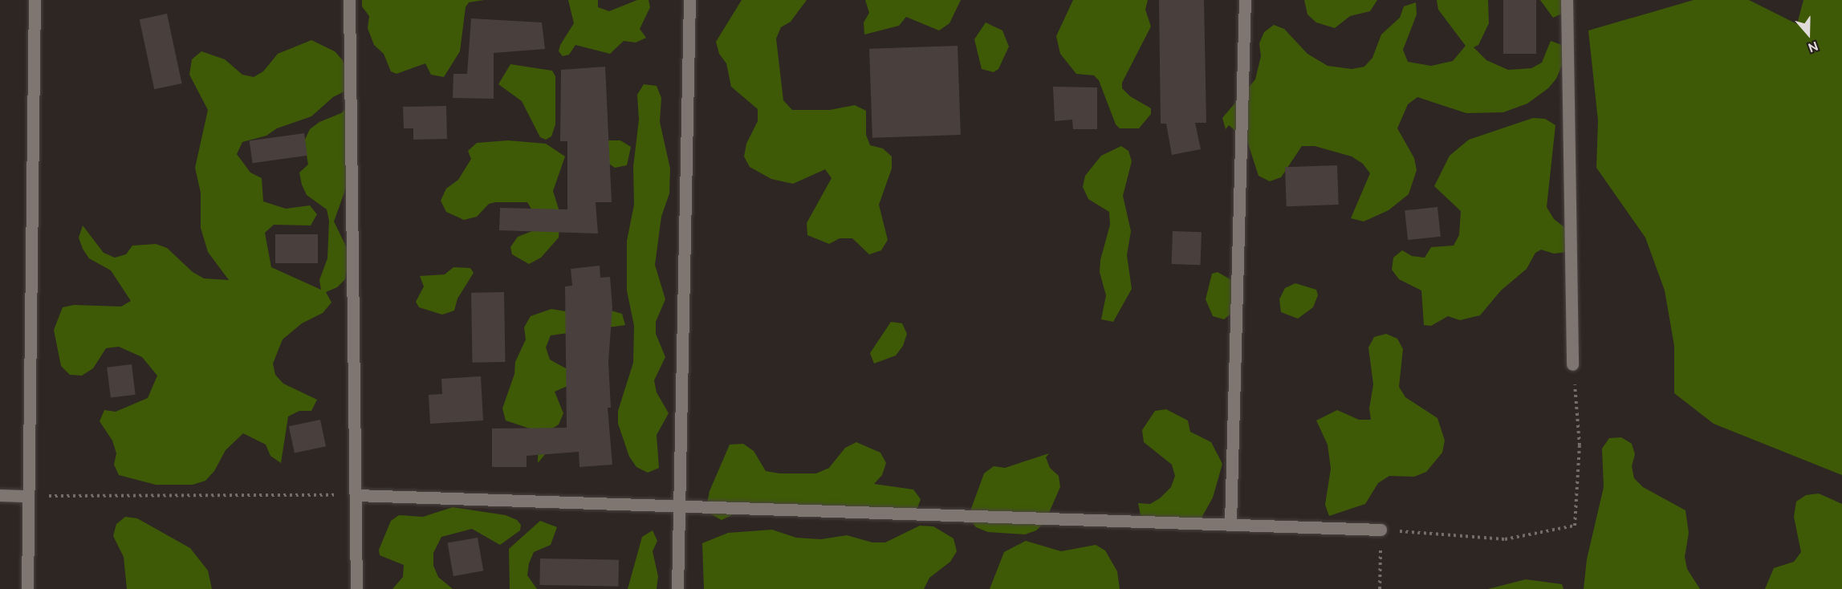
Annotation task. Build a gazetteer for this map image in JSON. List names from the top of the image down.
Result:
{
  "north": "bottom"
}
